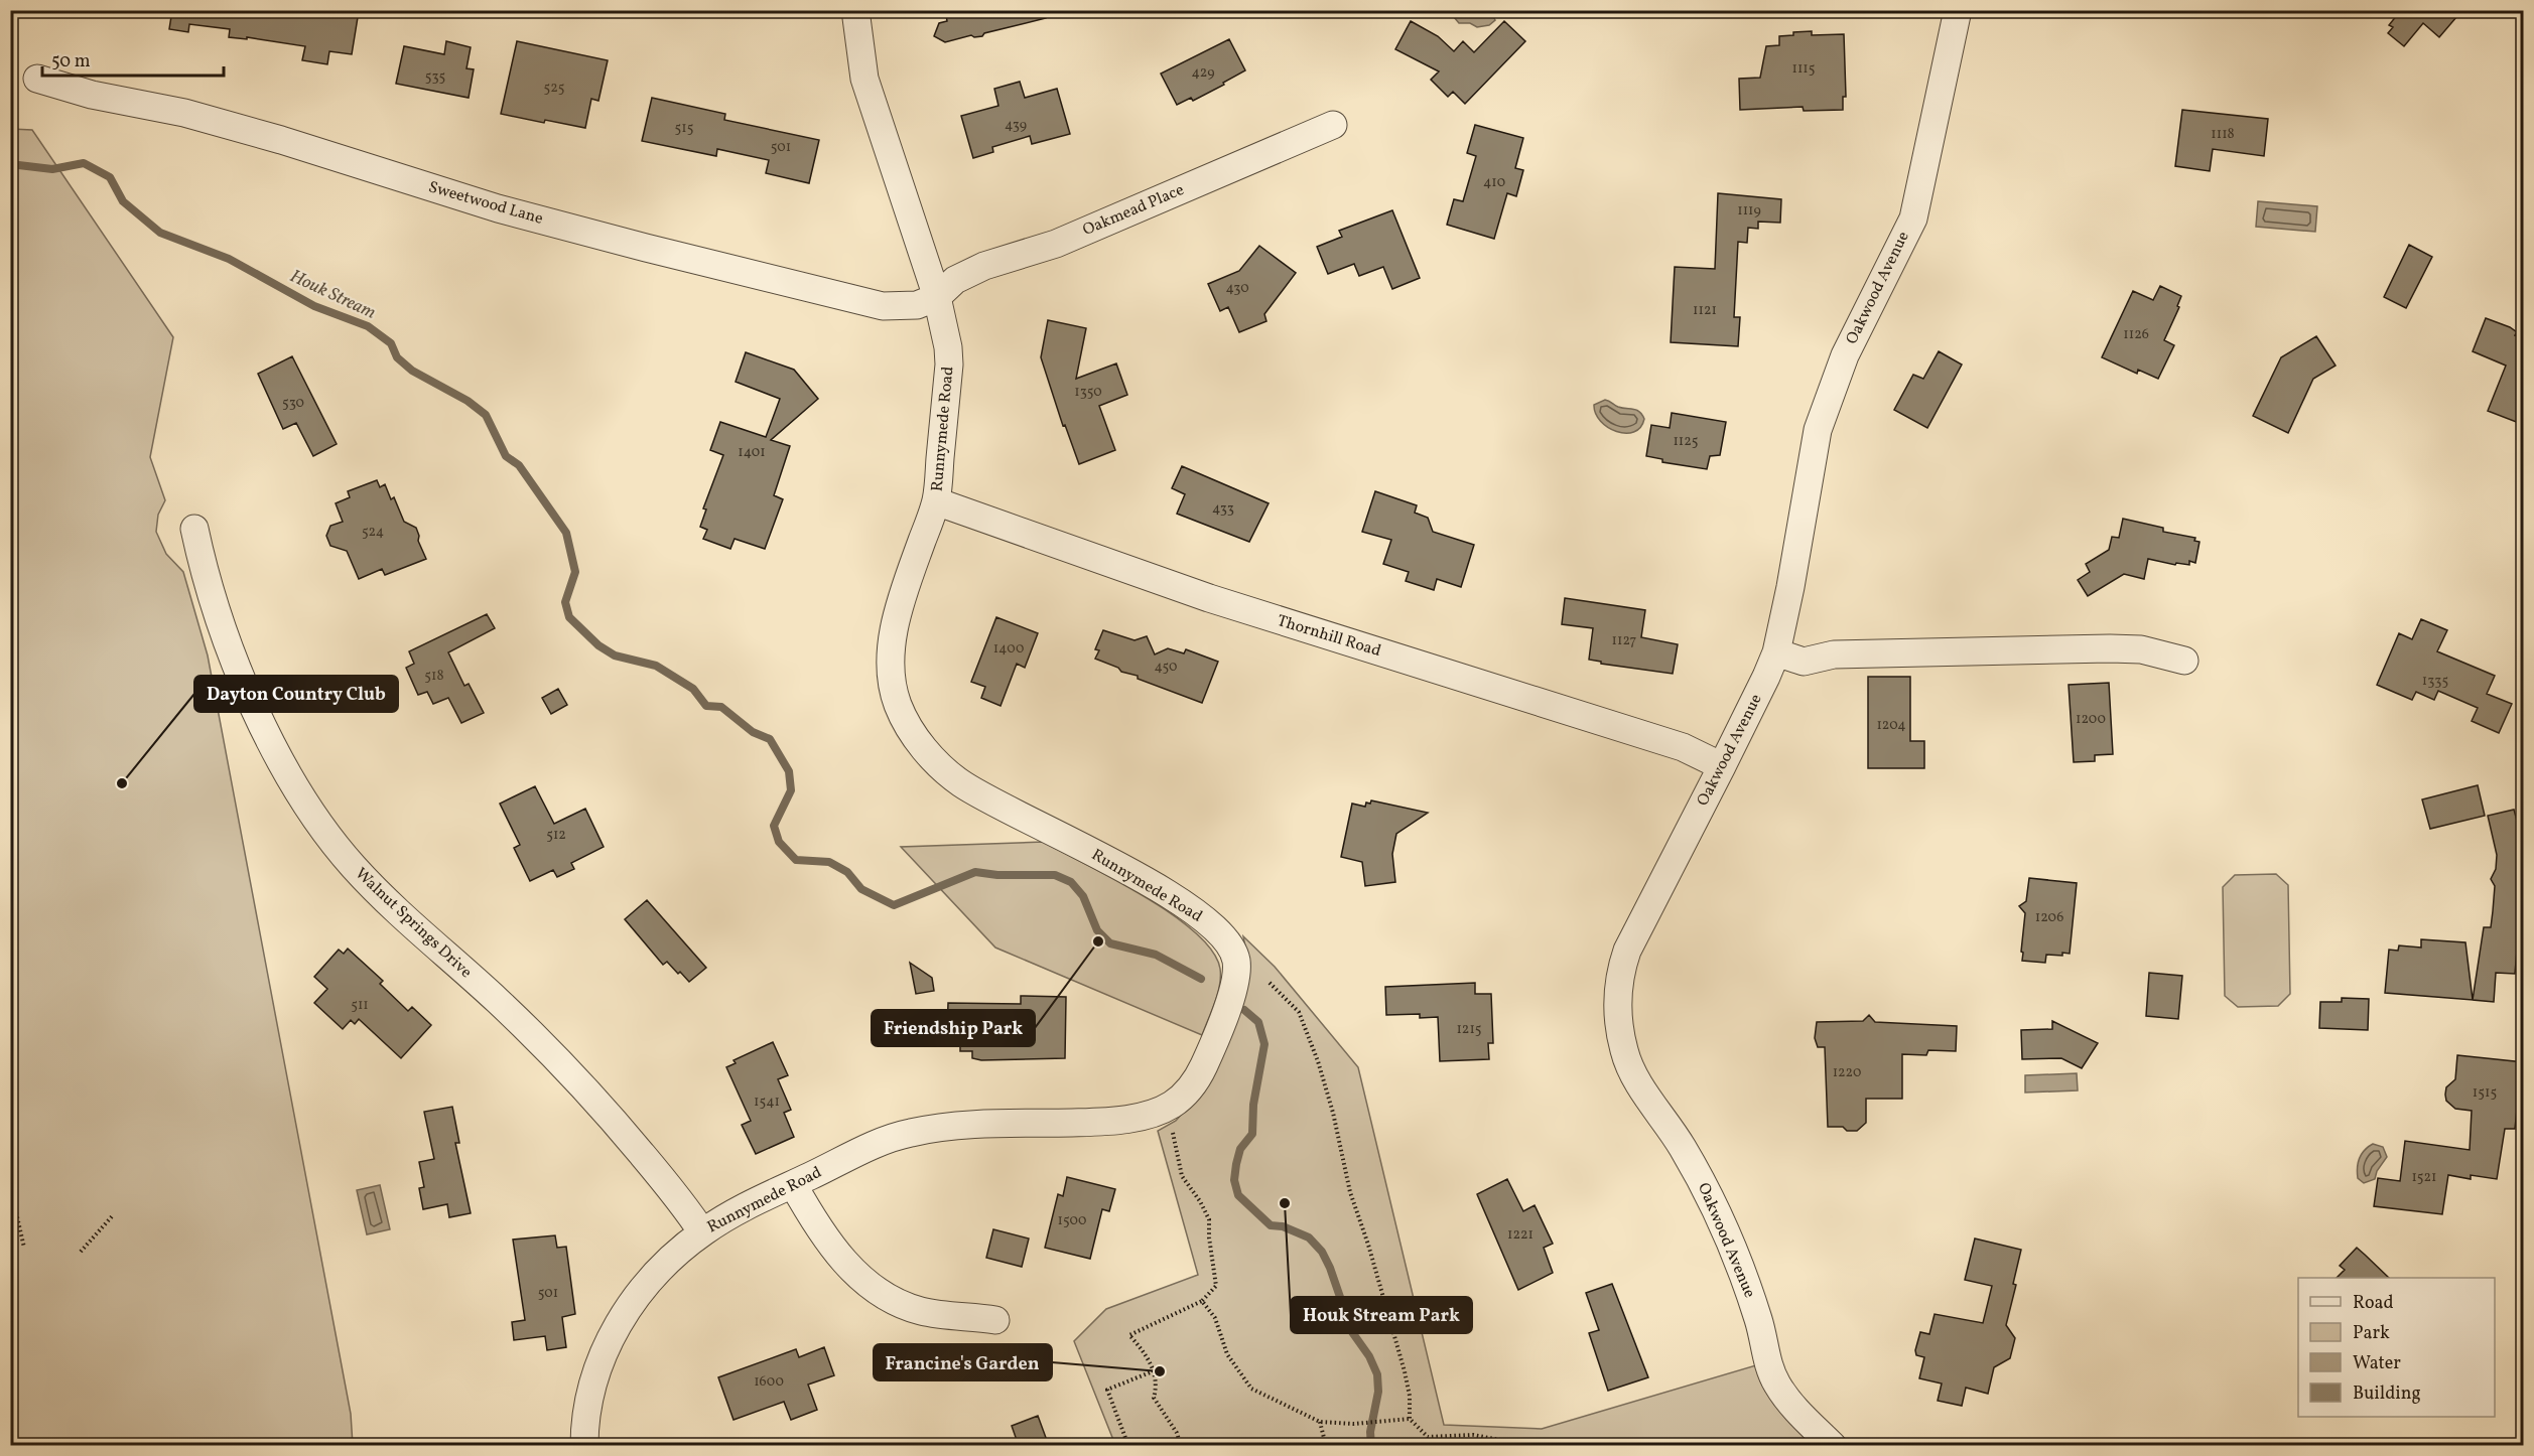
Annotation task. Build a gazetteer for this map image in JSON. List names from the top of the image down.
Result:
{
  "streets": {
    "street": [
      "Sweetwood Lane",
      "Oakmead Place",
      "Oakwood Avenue",
      "Runnymede Road",
      "Thornhill Road",
      "Walnut Springs Drive"
    ]
  },
  "crossings": [
    ["Sweetwood Lane", "Oakmead Place"],
    ["Sweetwood Lane", "Runnymede Road"],
    ["Oakmead Place", "Runnymede Road"],
    ["Oakwood Avenue", "Thornhill Road"],
    ["Runnymede Road", "Thornhill Road"],
    ["Runnymede Road", "Walnut Springs Drive"]
  ],
  "water": ["Houk Stream"],
  "places": [
    "Dayton Country Club",
    "Friendship Park",
    "Houk Stream Park",
    "Francine's Garden"
  ],
  "house_numbers": [
    "1115",
    "429",
    "535",
    "525",
    "439",
    "515",
    "1118",
    "501",
    "410",
    "1119",
    "430",
    "1121",
    "1126",
    "1350",
    "530",
    "1125",
    "1401",
    "433",
    "524",
    "1127",
    "1400",
    "450",
    "518",
    "1335",
    "1200",
    "1204",
    "512",
    "1206",
    "511",
    "1215",
    "1220",
    "1515",
    "1541",
    "1521",
    "1500",
    "1221",
    "501",
    "1600"
  ],
  "legend": [
    "Road",
    "Park",
    "Water",
    "Building"
  ],
  "scale_bar": "50 m"
}
